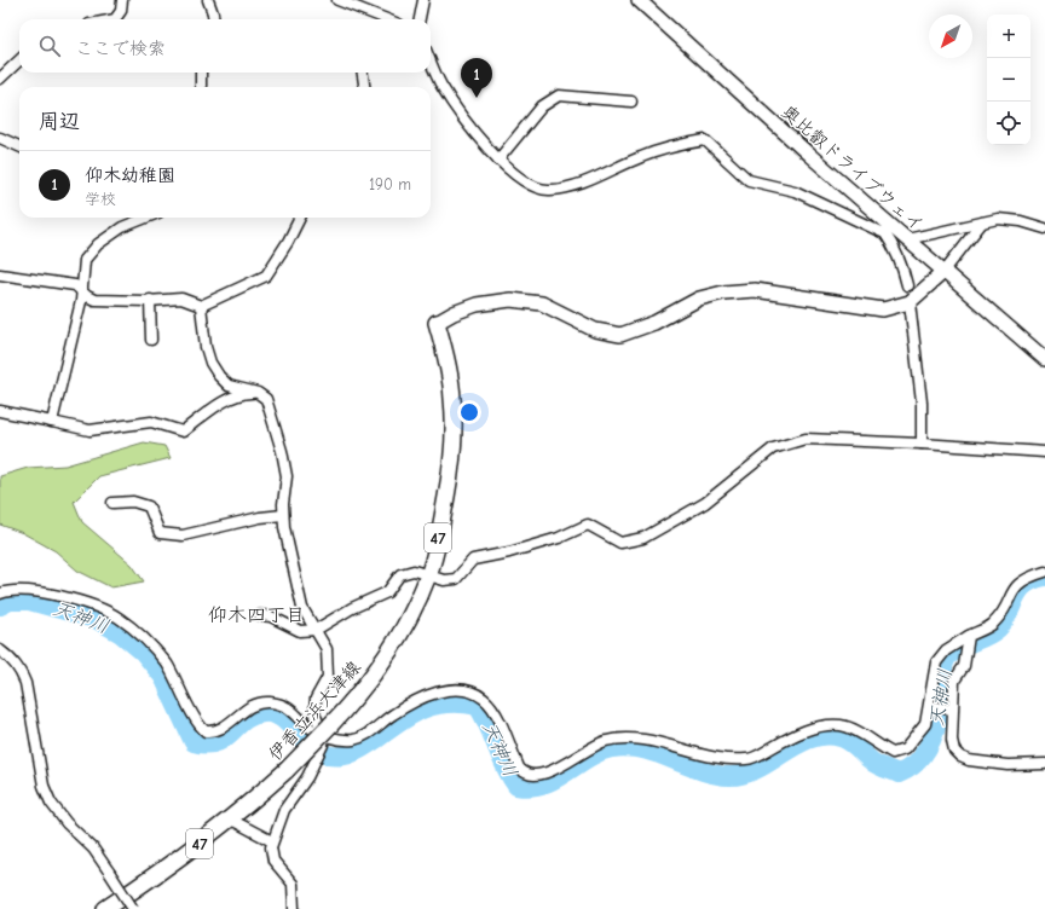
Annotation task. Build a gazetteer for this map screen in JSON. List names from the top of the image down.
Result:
{
  "streets": {
    "main road": ["47", "伊香立浜大津線"],
    "street": ["奥比叡ドライブウェイ"]
  },
  "districts": ["仰木四丁目"],
  "water": ["天神川"],
  "north": "bottom left",
  "page": {
    "map_buttons": ["+", "−"],
    "search": "ここで検索",
    "pins": "1",
    "heading": "周辺",
    "list": [
      {
        "mark": "1",
        "name": "仰木幼稚園",
        "note": "学校",
        "value": "190 m"
      }
    ]
  }
}
